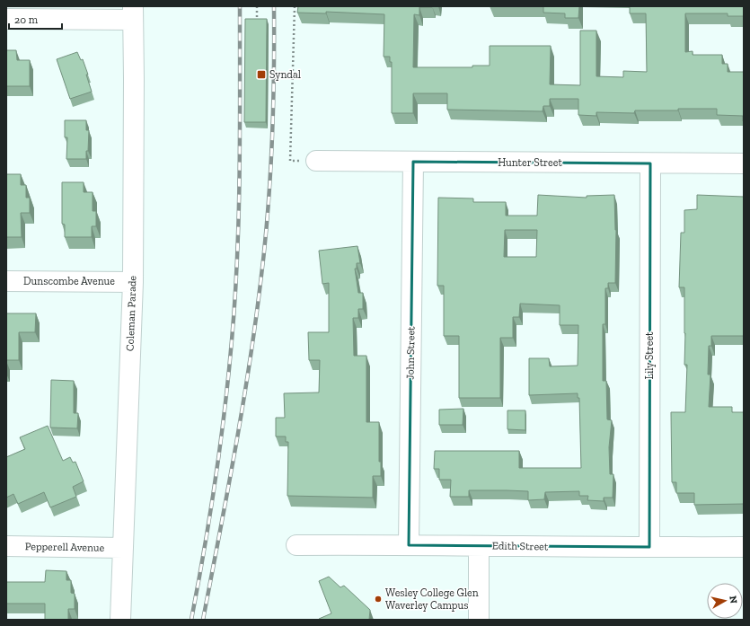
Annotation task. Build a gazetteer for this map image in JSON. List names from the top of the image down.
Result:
{
  "streets": {
    "street": [
      "Hunter Street",
      "Dunscombe Avenue",
      "Coleman Parade",
      "John Street",
      "Lily Street",
      "Edith Street",
      "Pepperell Avenue"
    ]
  },
  "crossings": [
    ["Hunter Street", "John Street"],
    ["Hunter Street", "Lily Street"],
    ["Dunscombe Avenue", "Coleman Parade"],
    ["Coleman Parade", "Pepperell Avenue"],
    ["John Street", "Edith Street"],
    ["Lily Street", "Edith Street"]
  ],
  "places": {
    "transit": ["Syndal"],
    "other": ["Wesley College Glen Waverley Campus"]
  },
  "scale_bar": "20 m",
  "north": "right"
}
